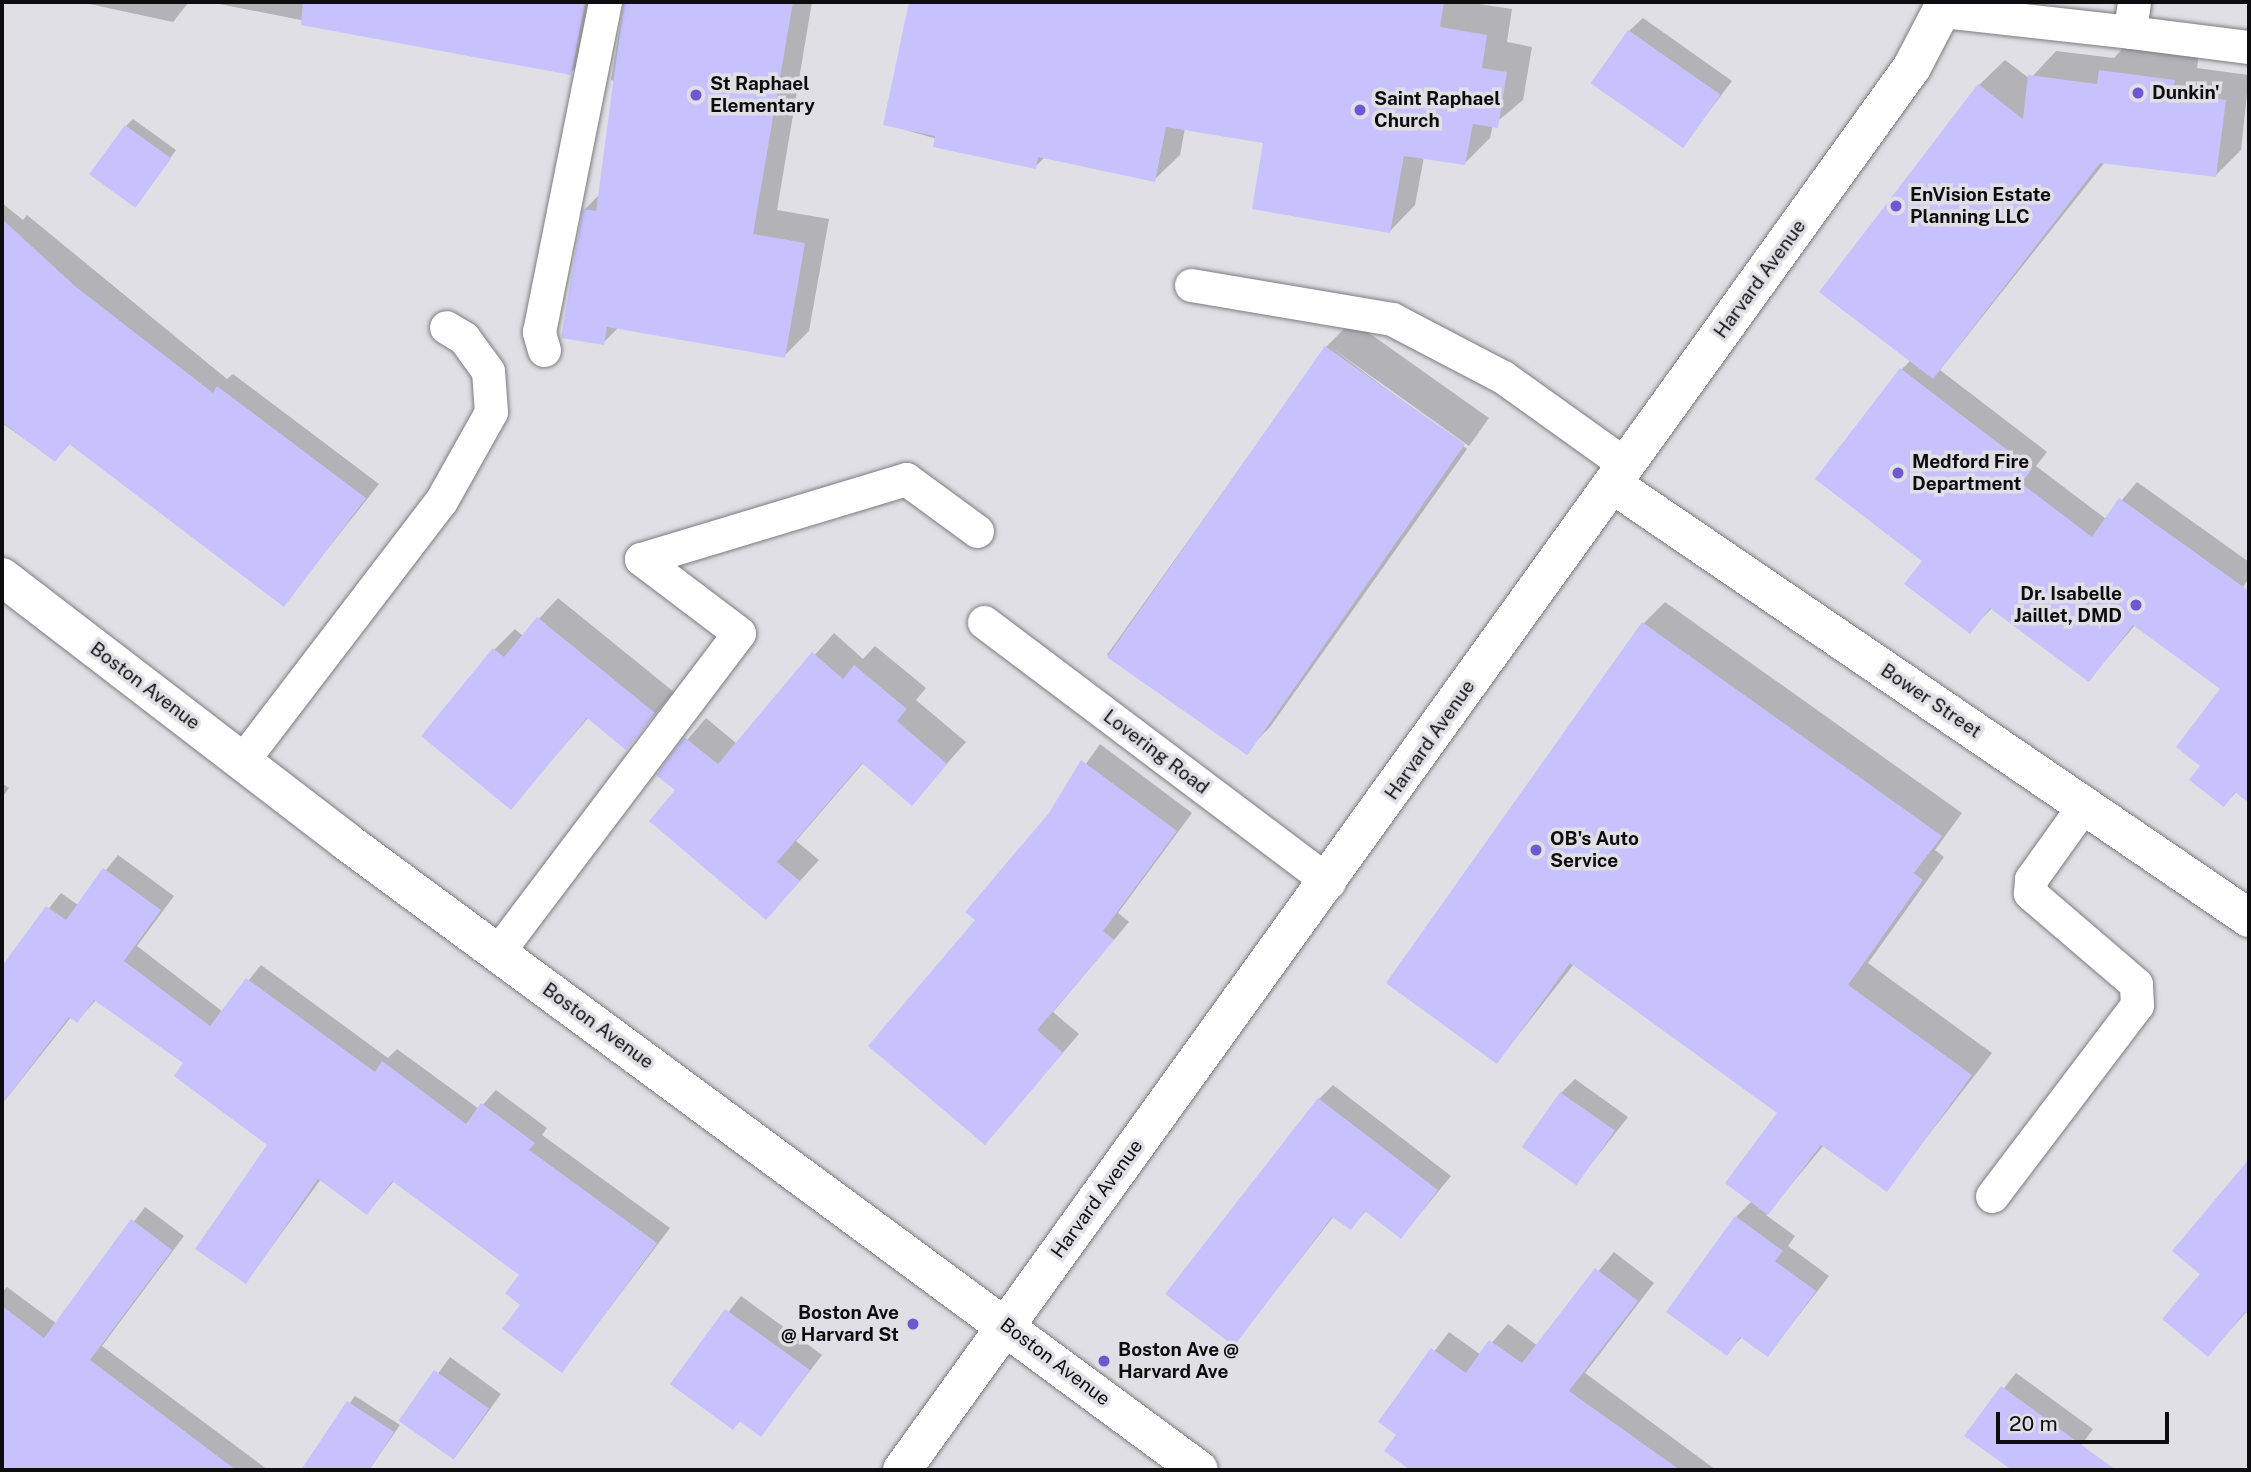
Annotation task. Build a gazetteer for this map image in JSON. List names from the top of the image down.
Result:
{
  "streets": {
    "street": ["Harvard Avenue", "Boston Avenue", "Bower Street"],
    "lane": ["Lovering Road"]
  },
  "crossings": [
    ["Harvard Avenue", "Boston Avenue"],
    ["Harvard Avenue", "Bower Street"],
    ["Harvard Avenue", "Lovering Road"]
  ],
  "places": [
    "Dunkin'",
    "St Raphael Elementary",
    "Saint Raphael Church",
    "EnVision Estate Planning LLC",
    "Medford Fire Department",
    "Dr. Isabelle Jaillet, DMD",
    "OB's Auto Service",
    "Boston Ave @ Harvard St",
    "Boston Ave @ Harvard Ave"
  ],
  "scale_bar": "20 m"
}
